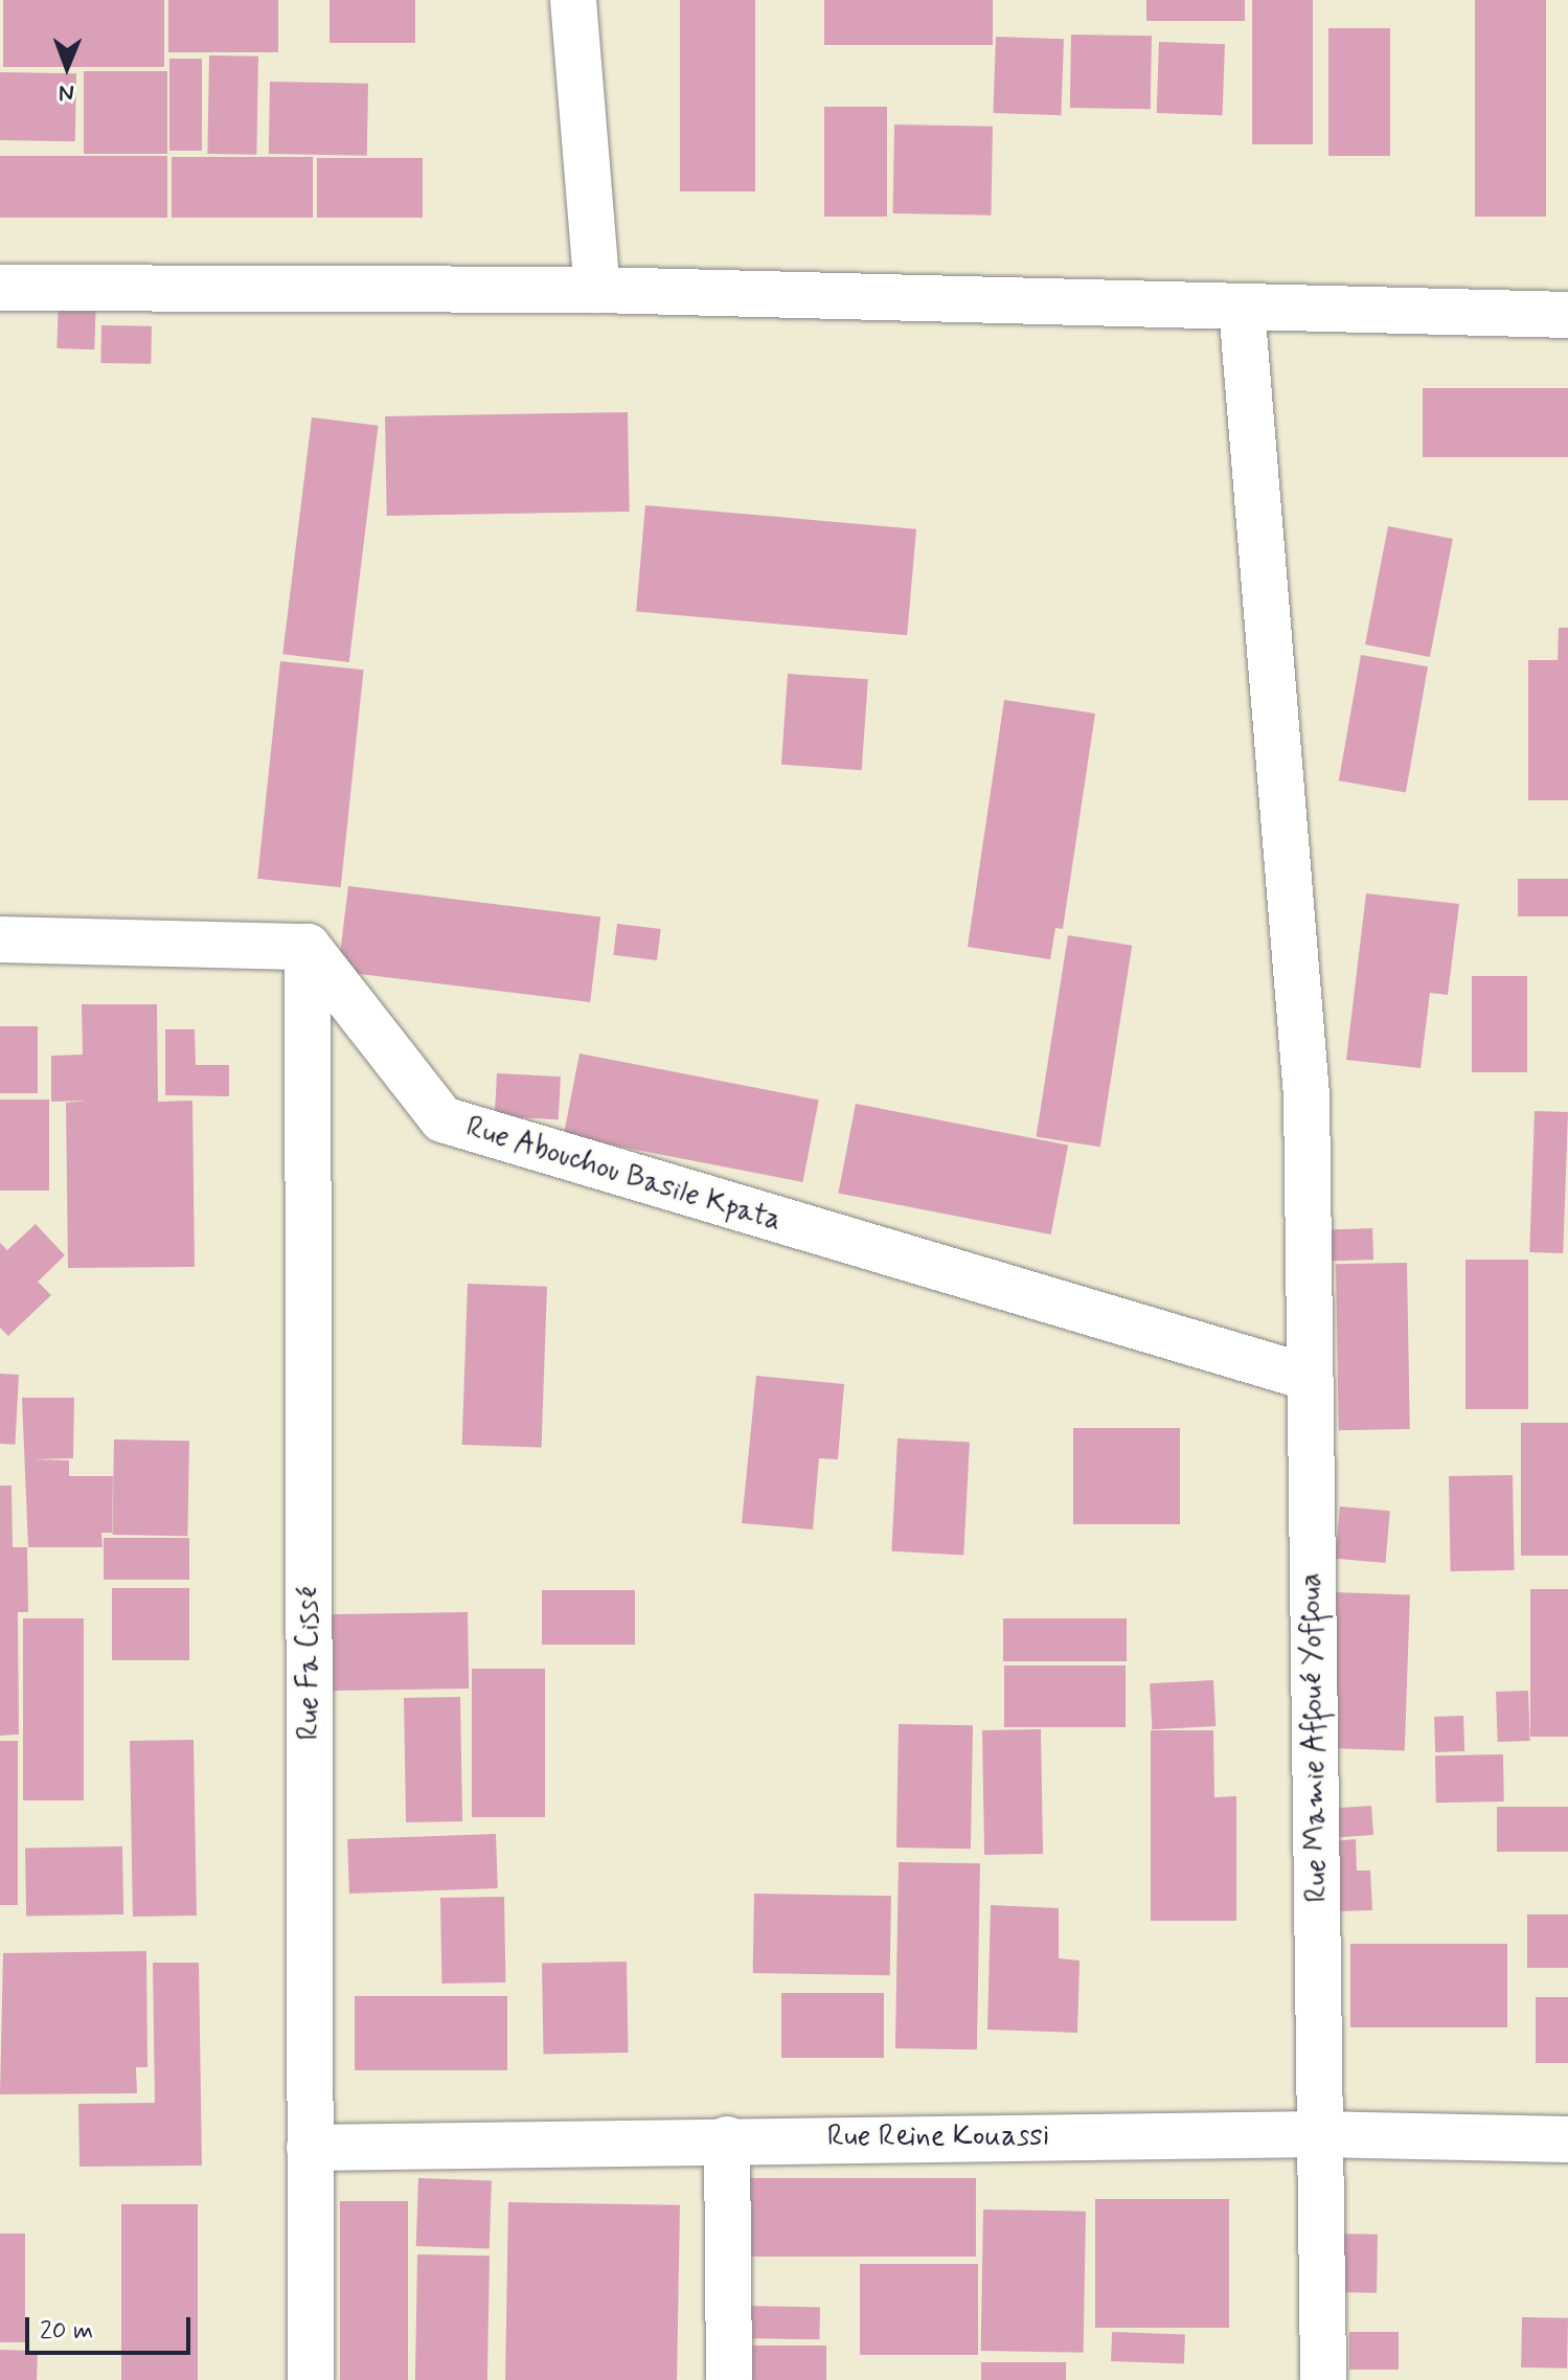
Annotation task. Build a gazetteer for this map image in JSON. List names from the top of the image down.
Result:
{
  "streets": {
    "street": [
      "Rue Abouchou Basile Kpata",
      "Rue Fa Cissé",
      "Rue Mamie Affoué Yoffoua",
      "Rue Reine Kouassi"
    ]
  },
  "crossings": [
    ["Rue Abouchou Basile Kpata", "Rue Fa Cissé"],
    ["Rue Abouchou Basile Kpata", "Rue Mamie Affoué Yoffoua"],
    ["Rue Fa Cissé", "Rue Reine Kouassi"],
    ["Rue Mamie Affoué Yoffoua", "Rue Reine Kouassi"]
  ],
  "scale_bar": "20 m",
  "north": "bottom"
}
